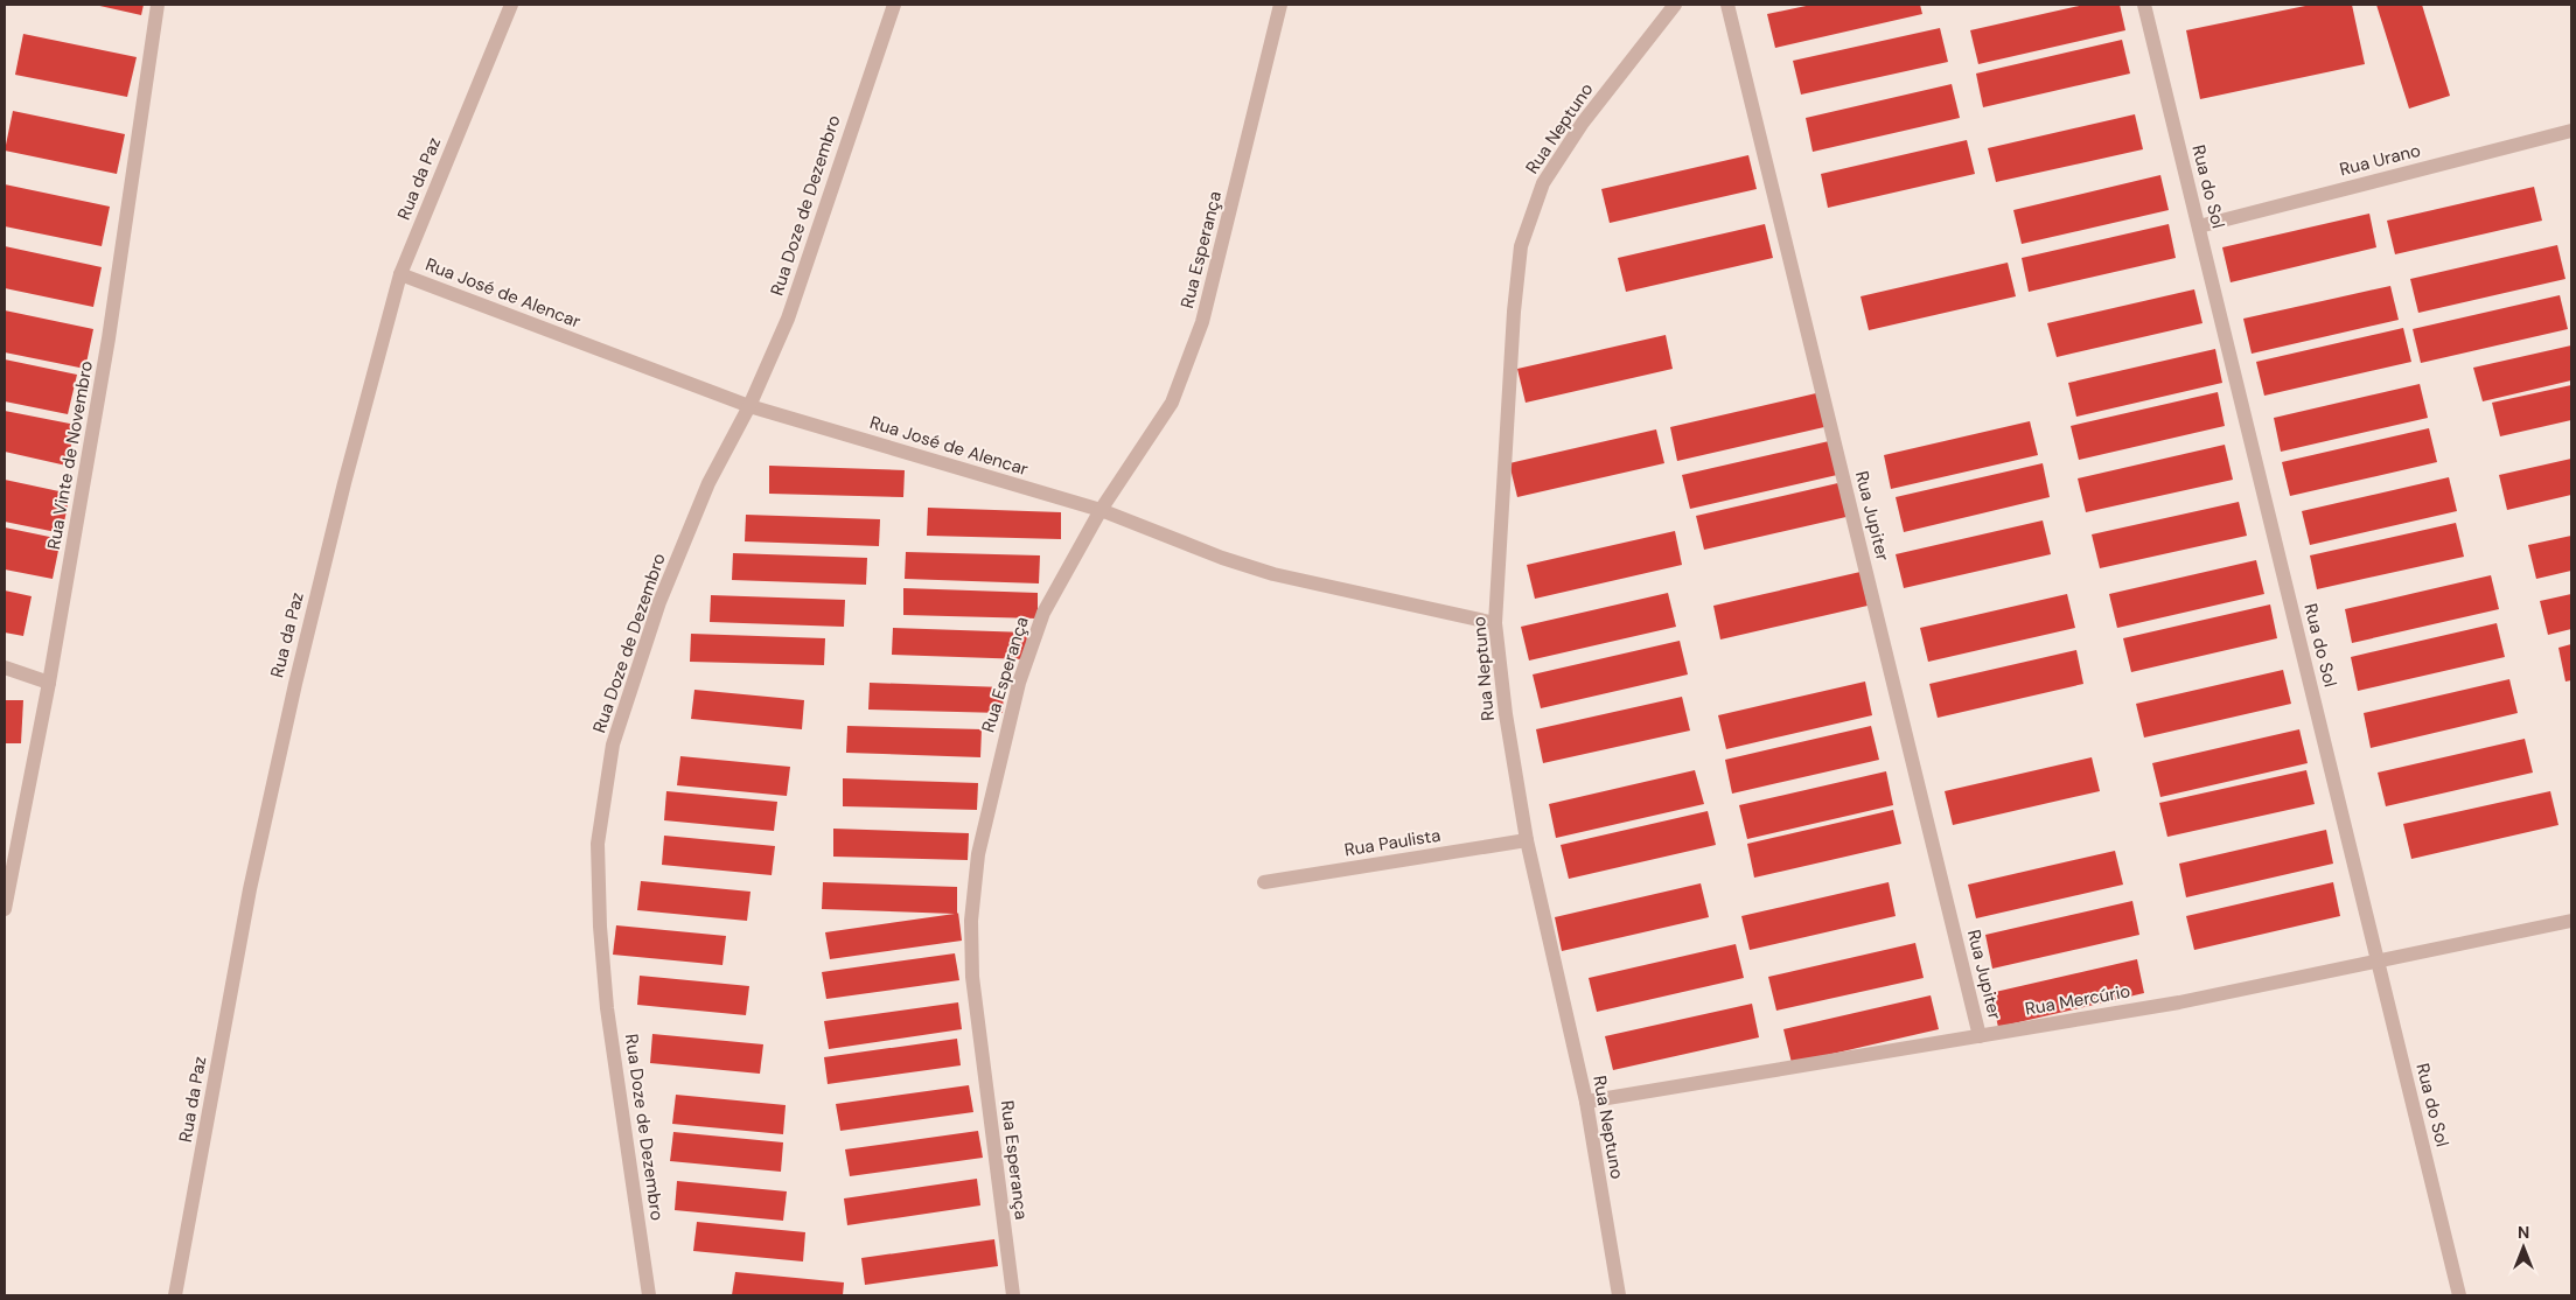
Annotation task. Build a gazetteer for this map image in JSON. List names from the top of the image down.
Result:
{
  "streets": {
    "street": [
      "Rua Neptuno",
      "Rua Urano",
      "Rua da Paz",
      "Rua do Sol",
      "Rua Doze de Dezembro",
      "Rua Esperança",
      "Rua José de Alencar",
      "Rua Vinte de Novembro",
      "Rua Jupiter",
      "Rua Paulista",
      "Rua Mercúrio"
    ]
  },
  "crossings": [
    ["Rua Neptuno", "Rua José de Alencar"],
    ["Rua Neptuno", "Rua Paulista"],
    ["Rua Neptuno", "Rua Mercúrio"],
    ["Rua Urano", "Rua do Sol"],
    ["Rua da Paz", "Rua José de Alencar"],
    ["Rua do Sol", "Rua Mercúrio"],
    ["Rua Doze de Dezembro", "Rua José de Alencar"],
    ["Rua Esperança", "Rua José de Alencar"],
    ["Rua Jupiter", "Rua Mercúrio"]
  ],
  "north": "top"
}
